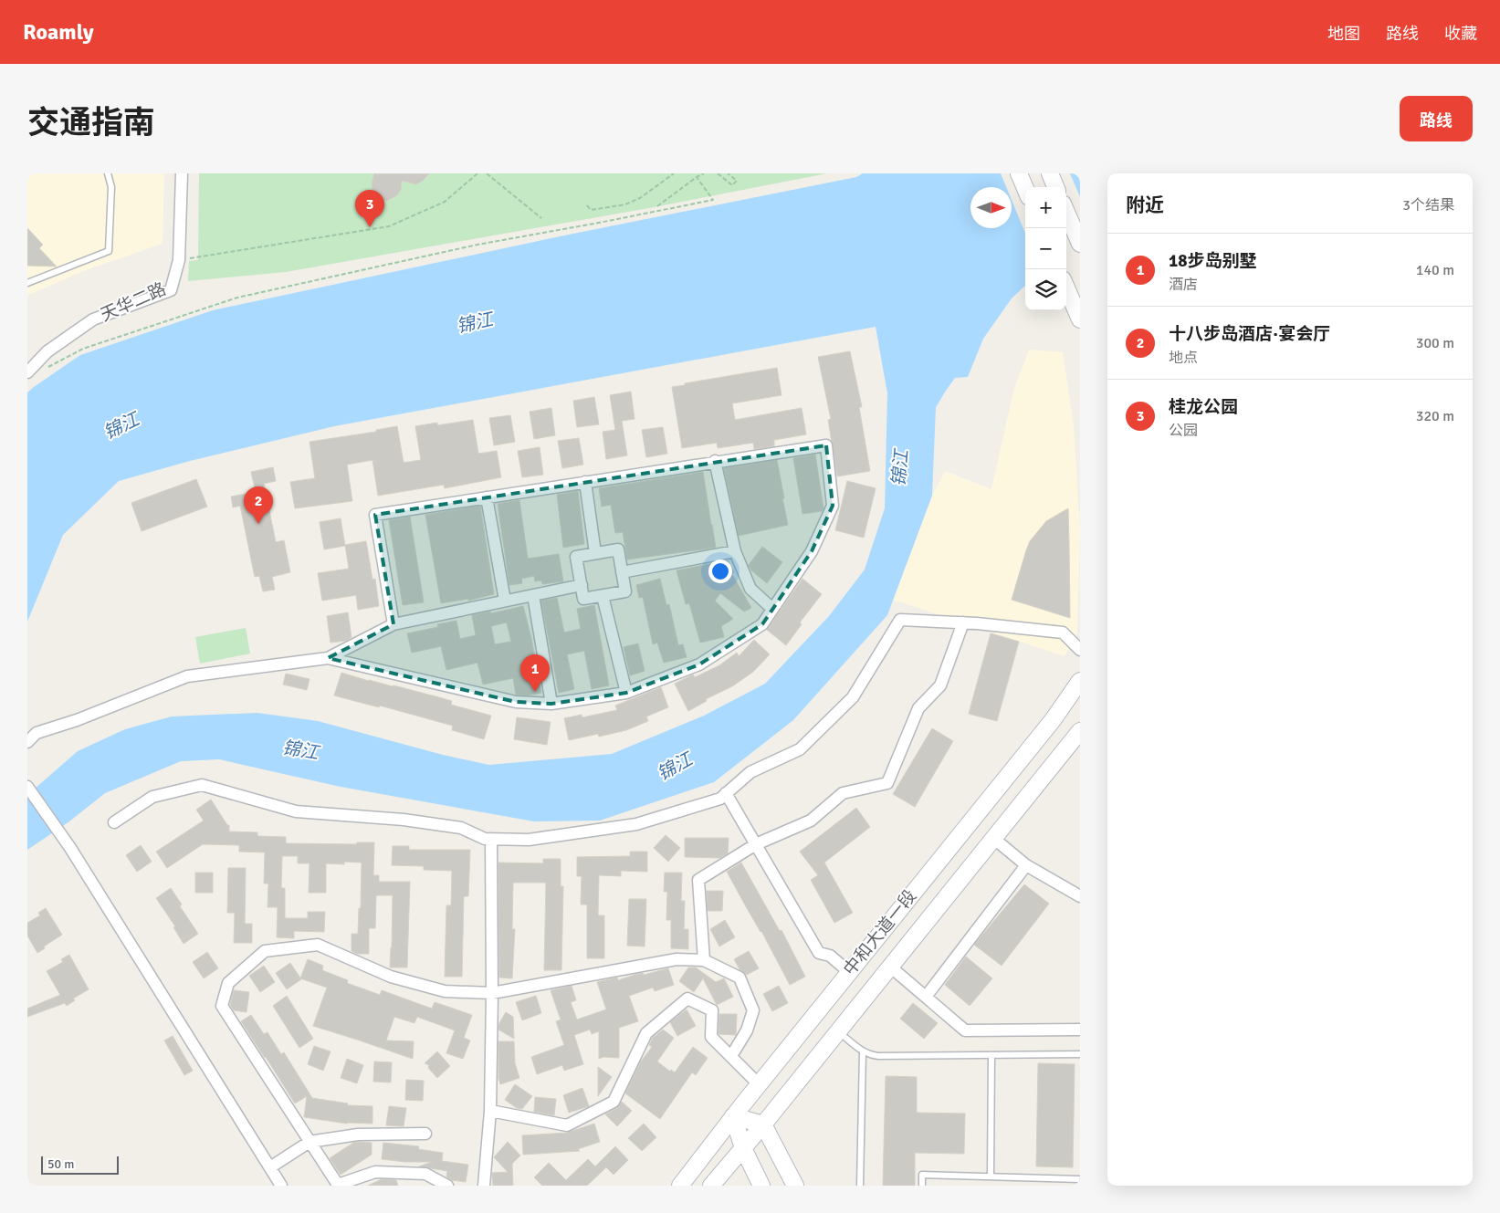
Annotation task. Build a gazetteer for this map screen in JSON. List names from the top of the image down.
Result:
{
  "streets": {
    "main road": ["中和大道一段"],
    "street": ["天华二路"]
  },
  "water": ["锦江"],
  "scale_bar": "50 m",
  "north": "right",
  "page": {
    "header": "Roamly",
    "nav": ["地图", "路线", "收藏"],
    "title": "交通指南",
    "buttons": "路线",
    "heading": ["附近", "3个结果"],
    "map_buttons": ["+", "−"],
    "pins": ["3", "2", "1"],
    "list": [
      {
        "mark": "1",
        "name": "18步岛别墅",
        "note": "酒店",
        "value": "140 m"
      },
      {
        "mark": "2",
        "name": "十八步岛酒店·宴会厅",
        "note": "地点",
        "value": "300 m"
      },
      {
        "mark": "3",
        "name": "桂龙公园",
        "note": "公园",
        "value": "320 m"
      }
    ],
    "scale": "50 m"
  }
}
